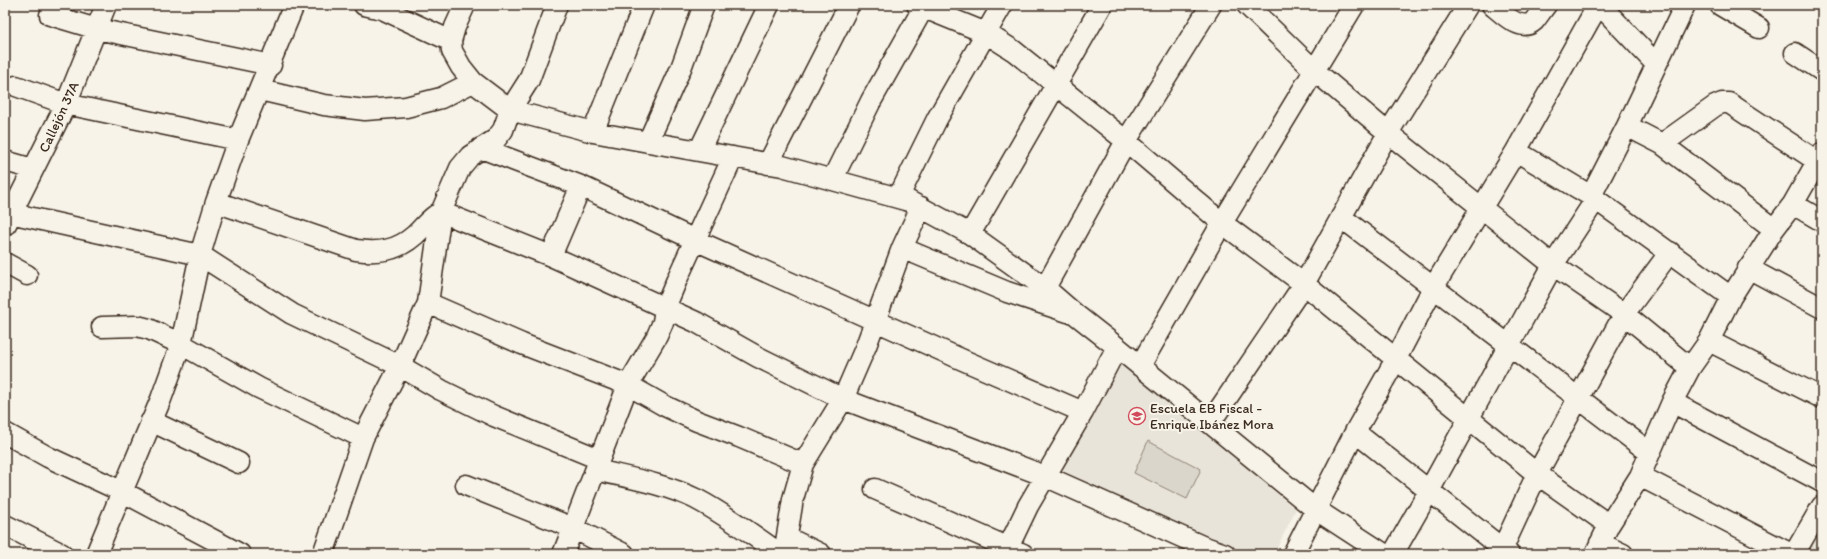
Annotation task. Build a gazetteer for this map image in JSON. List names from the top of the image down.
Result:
{
  "streets": {
    "street": ["Callejón 37A"]
  },
  "places": {
    "school or university": ["Escuela EB Fiscal - Enrique Ibánez Mora"]
  }
}
